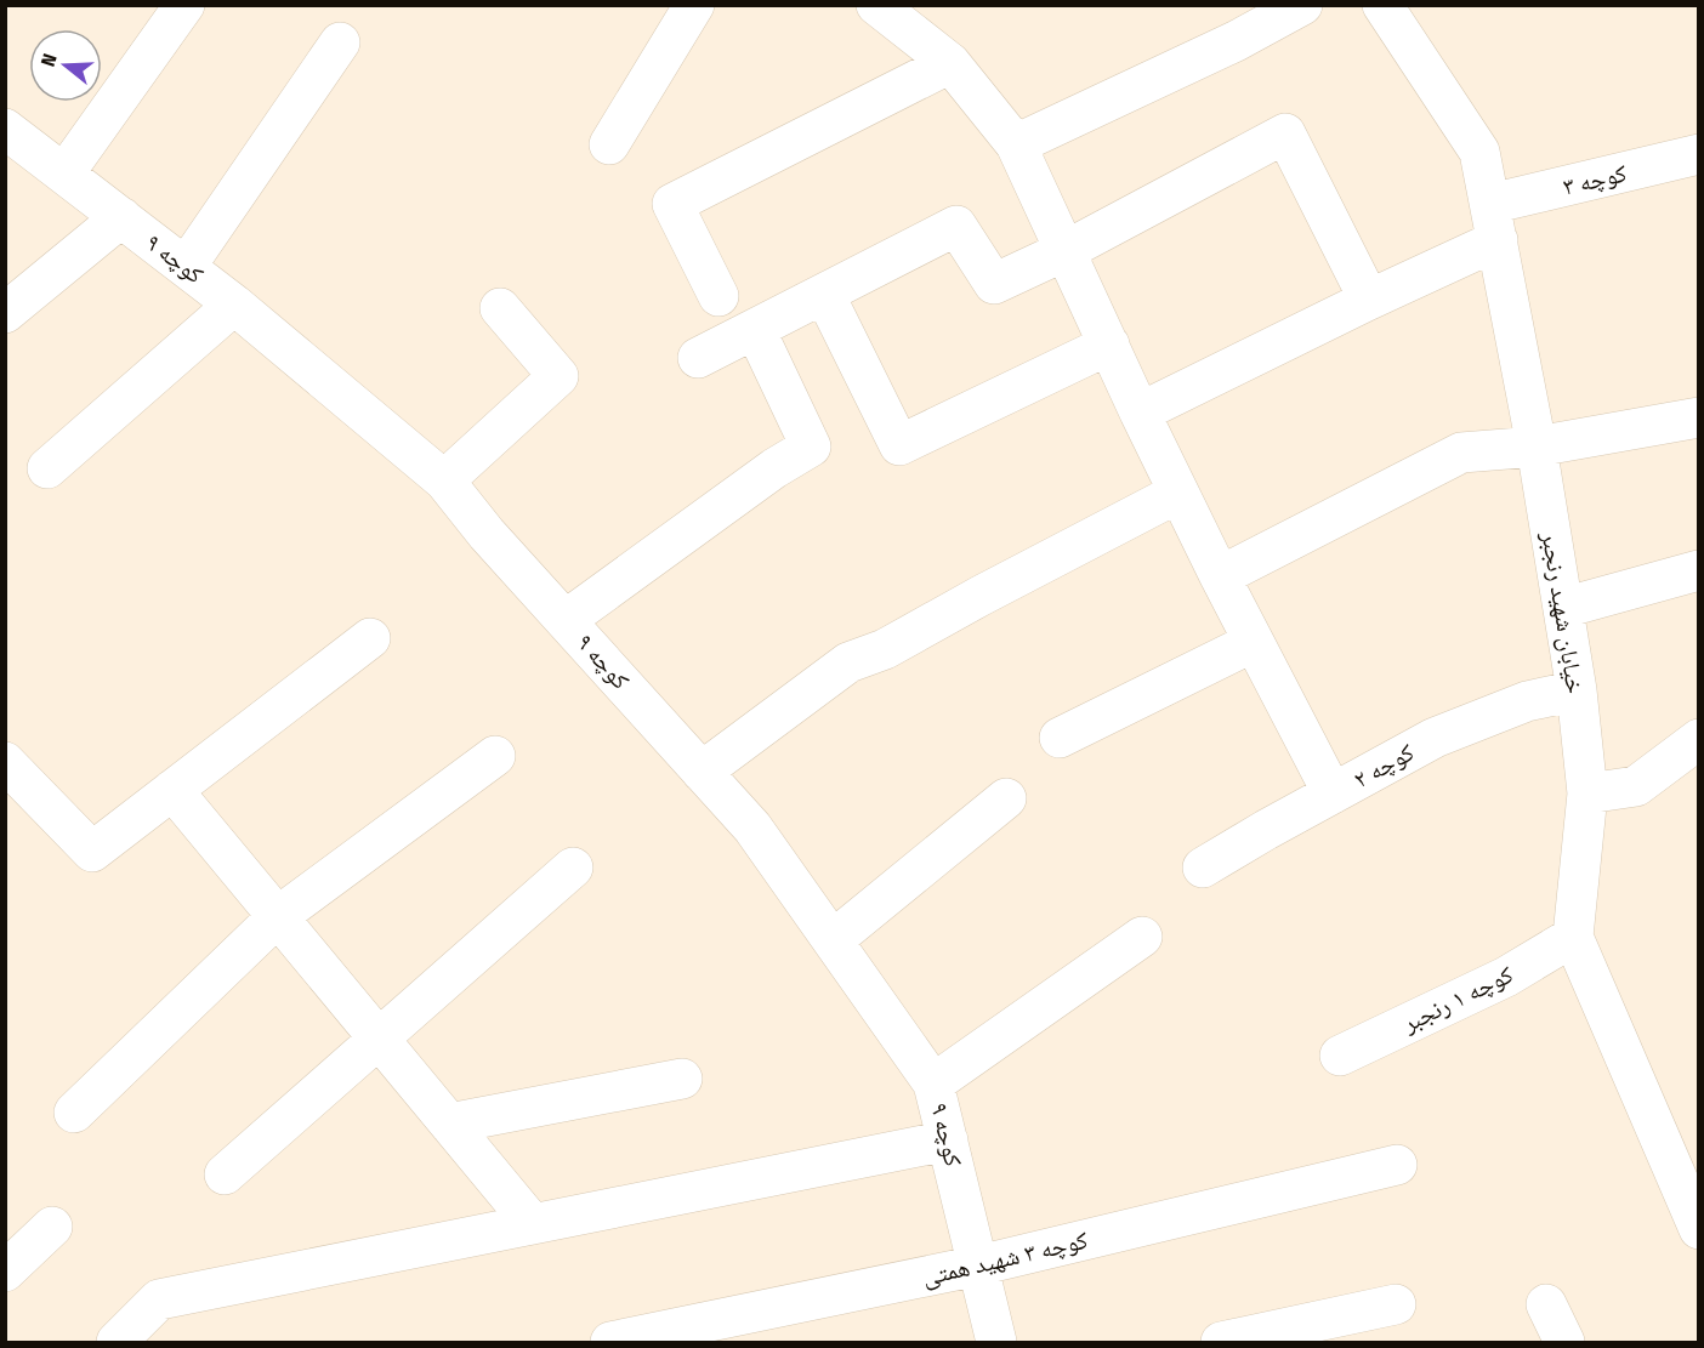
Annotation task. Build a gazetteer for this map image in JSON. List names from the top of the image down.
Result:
{
  "streets": {
    "street": [
      "کوچه ۳",
      "کوچه ۹",
      "خیابان شهید رنجبر",
      "کوچه ۲",
      "کوچه ۱ رنجبر",
      "کوچه ۳ شهید همتی"
    ]
  },
  "crossings": [
    ["کوچه ۳", "خیابان شهید رنجبر"],
    ["کوچه ۹", "کوچه ۳ شهید همتی"],
    ["خیابان شهید رنجبر", "کوچه ۲"],
    ["خیابان شهید رنجبر", "کوچه ۱ رنجبر"]
  ],
  "north": "left"
}
